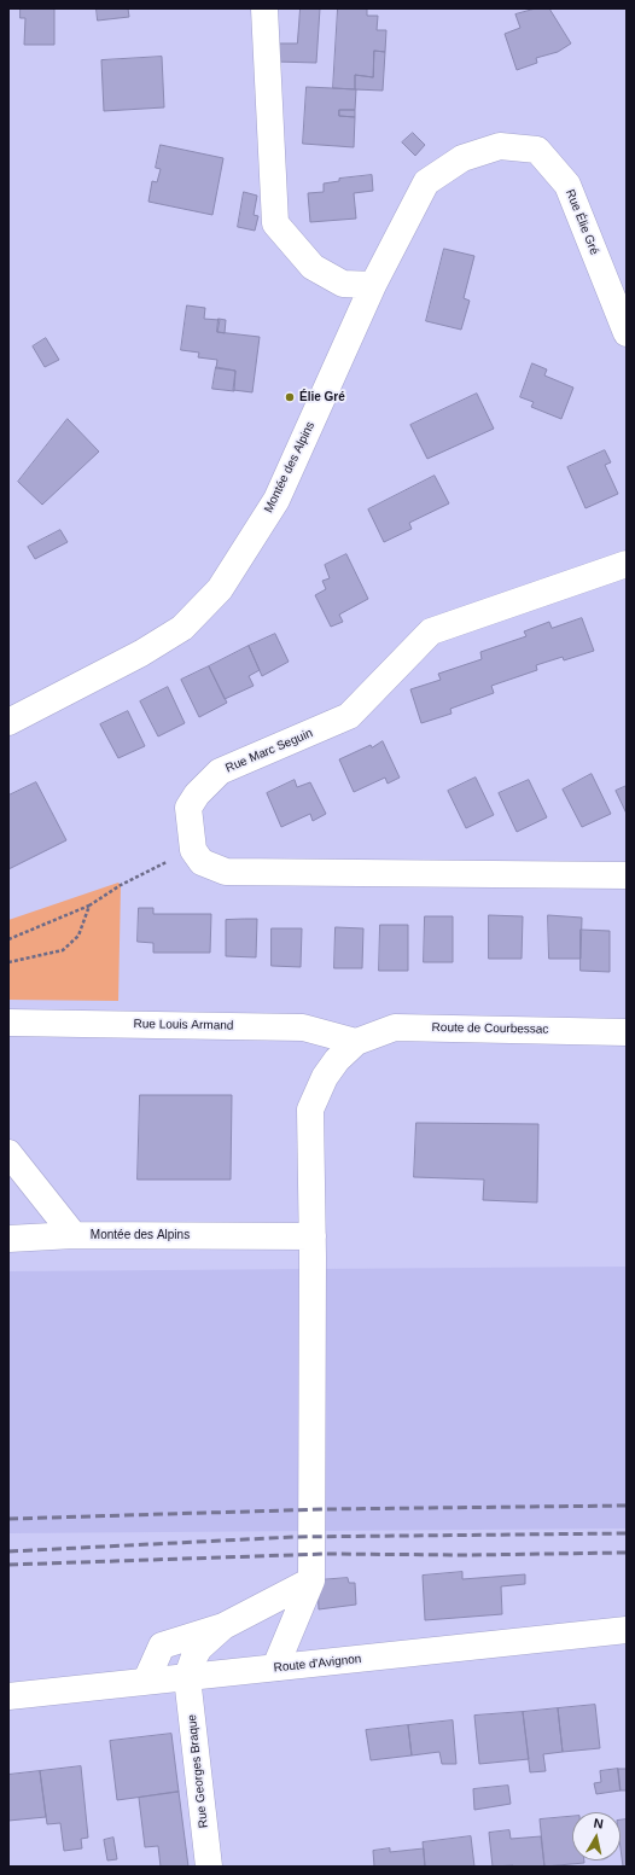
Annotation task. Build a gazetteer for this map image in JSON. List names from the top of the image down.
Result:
{
  "streets": {
    "street": [
      "Rue Élie Gré",
      "Montée des Alpins",
      "Rue Marc Seguin",
      "Rue Louis Armand",
      "Route de Courbessac",
      "Route d'Avignon",
      "Rue Georges Braque"
    ]
  },
  "crossings": [
    ["Rue Élie Gré", "Montée des Alpins"],
    ["Montée des Alpins", "Route de Courbessac"],
    ["Rue Louis Armand", "Route de Courbessac"],
    ["Route d'Avignon", "Rue Georges Braque"]
  ],
  "places": ["Élie Gré"],
  "north": "top"
}
